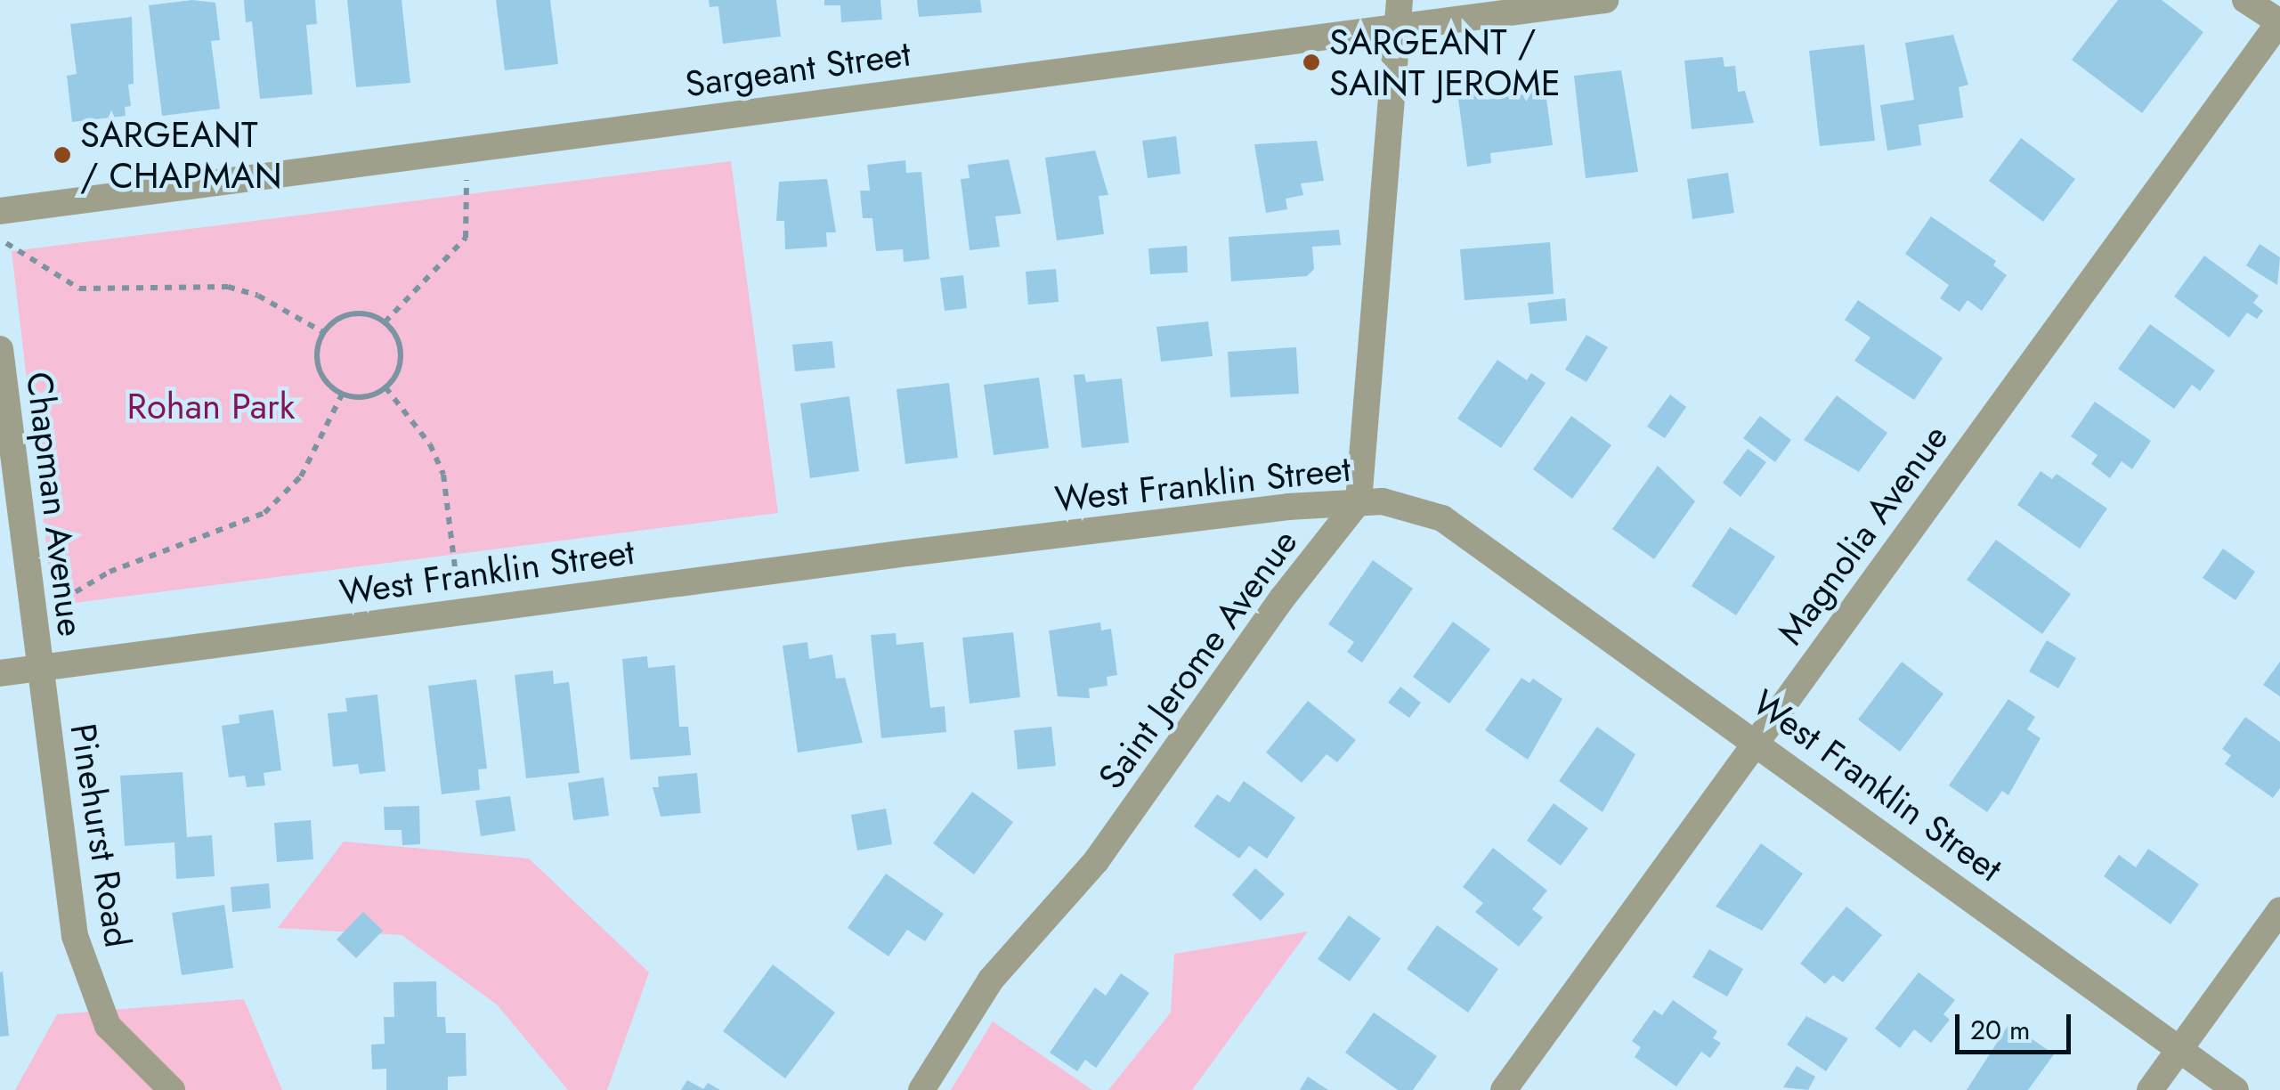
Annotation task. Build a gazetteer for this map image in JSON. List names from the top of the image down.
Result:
{
  "streets": {
    "street": [
      "Sargeant Street",
      "West Franklin Street",
      "Chapman Avenue",
      "Magnolia Avenue",
      "Saint Jerome Avenue",
      "Pinehurst Road"
    ]
  },
  "crossings": [
    ["West Franklin Street", "Chapman Avenue"],
    ["West Franklin Street", "Magnolia Avenue"],
    ["West Franklin Street", "Saint Jerome Avenue"],
    ["West Franklin Street", "Pinehurst Road"],
    ["Chapman Avenue", "Pinehurst Road"]
  ],
  "parks": ["Rohan Park"],
  "places": ["SARGEANT / SAINT JEROME", "SARGEANT / CHAPMAN"],
  "scale_bar": "20 m"
}
